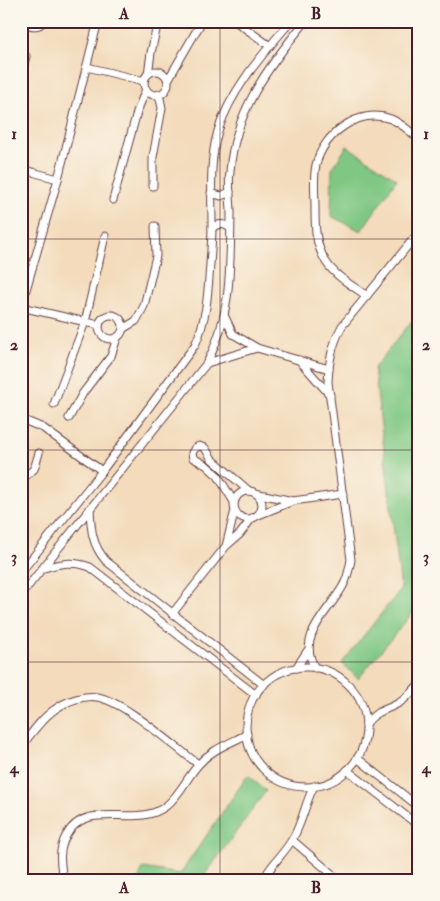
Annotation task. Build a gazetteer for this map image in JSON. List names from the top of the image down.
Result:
{
  "grid": {
    "columns": ["A", "B"],
    "rows": [
      "1",
      "2",
      "3",
      "4"
    ]
  }
}
